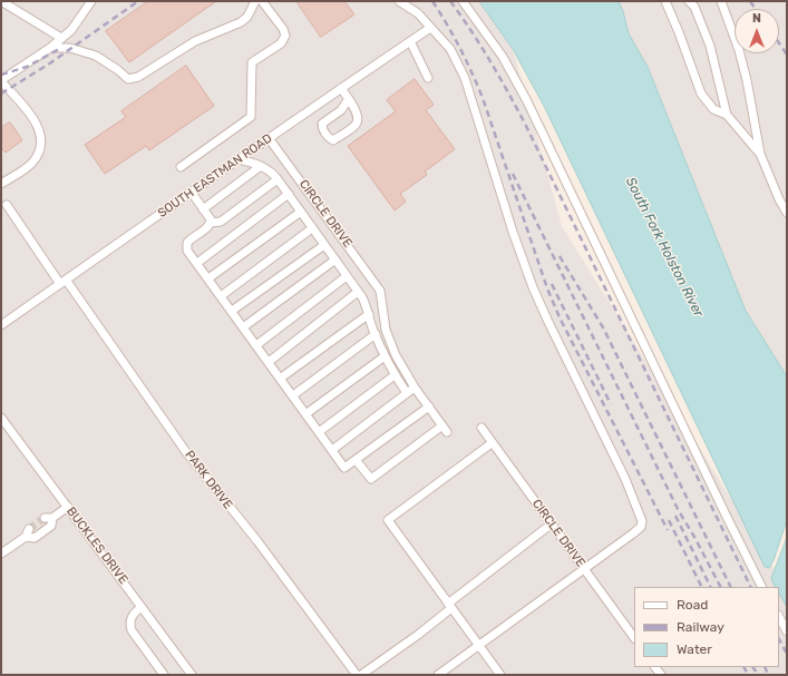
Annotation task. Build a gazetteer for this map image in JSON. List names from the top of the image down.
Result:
{
  "streets": {
    "street": [
      "SOUTH EASTMAN ROAD",
      "CIRCLE DRIVE",
      "PARK DRIVE",
      "BUCKLES DRIVE"
    ]
  },
  "crossings": [
    ["SOUTH EASTMAN ROAD", "CIRCLE DRIVE"],
    ["SOUTH EASTMAN ROAD", "PARK DRIVE"]
  ],
  "water": ["South Fork Holston River"],
  "legend": ["Road", "Railway", "Water"],
  "north": "top"
}
